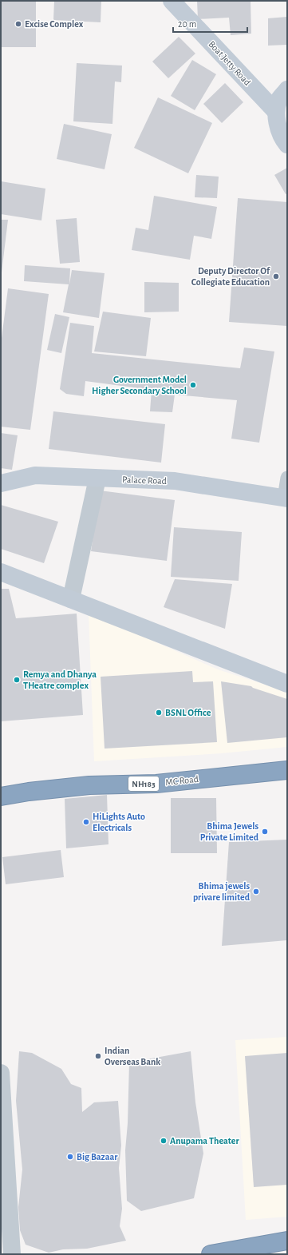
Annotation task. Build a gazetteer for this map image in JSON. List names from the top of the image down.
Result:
{
  "streets": {
    "highway": ["MC Road", "NH183"],
    "main road": ["Boat Jetty Road", "Palace Road"]
  },
  "places": [
    "Excise Complex",
    "Deputy Director Of Collegiate Education",
    "Government Model Higher Secondary School",
    "Remya and Dhanya THeatre complex",
    "BSNL Office",
    "HiLights Auto Electricals",
    "Bhima Jewels Private Limited",
    "Bhima jewels privare limited",
    "Indian Overseas Bank",
    "Anupama Theater",
    "Big Bazaar"
  ],
  "scale_bar": "20 m"
}
